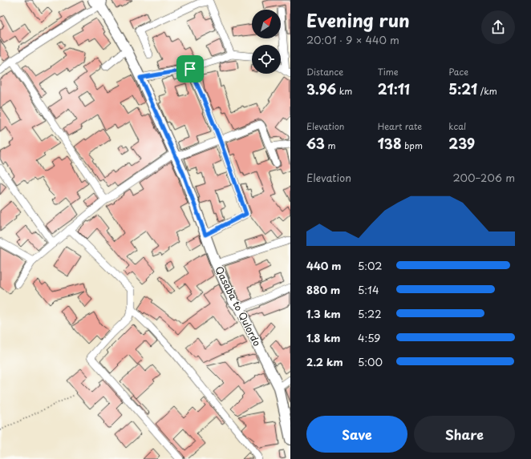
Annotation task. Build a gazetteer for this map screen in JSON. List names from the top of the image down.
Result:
{
  "streets": {
    "street": ["Qasaba to Qulordo"]
  },
  "north": "top right",
  "page": {
    "heading": ["Evening run", "20:01 · 9 × 440 m"],
    "stats": [
      ["Distance", "3.96 km"],
      ["Time", "21:11"],
      ["Pace", "5:21 /km"],
      ["Elevation", "63 m"],
      ["Heart rate", "138 bpm"],
      ["kcal", "239"]
    ],
    "chart": ["Elevation", "200–206 m"],
    "list": [
      {
        "name": "440 m",
        "note": "5:02"
      },
      {
        "name": "880 m",
        "note": "5:14"
      },
      {
        "name": "1.3 km",
        "note": "5:22"
      },
      {
        "name": "1.8 km",
        "note": "4:59"
      },
      {
        "name": "2.2 km",
        "note": "5:00"
      }
    ],
    "buttons": ["Save", "Share"]
  }
}
